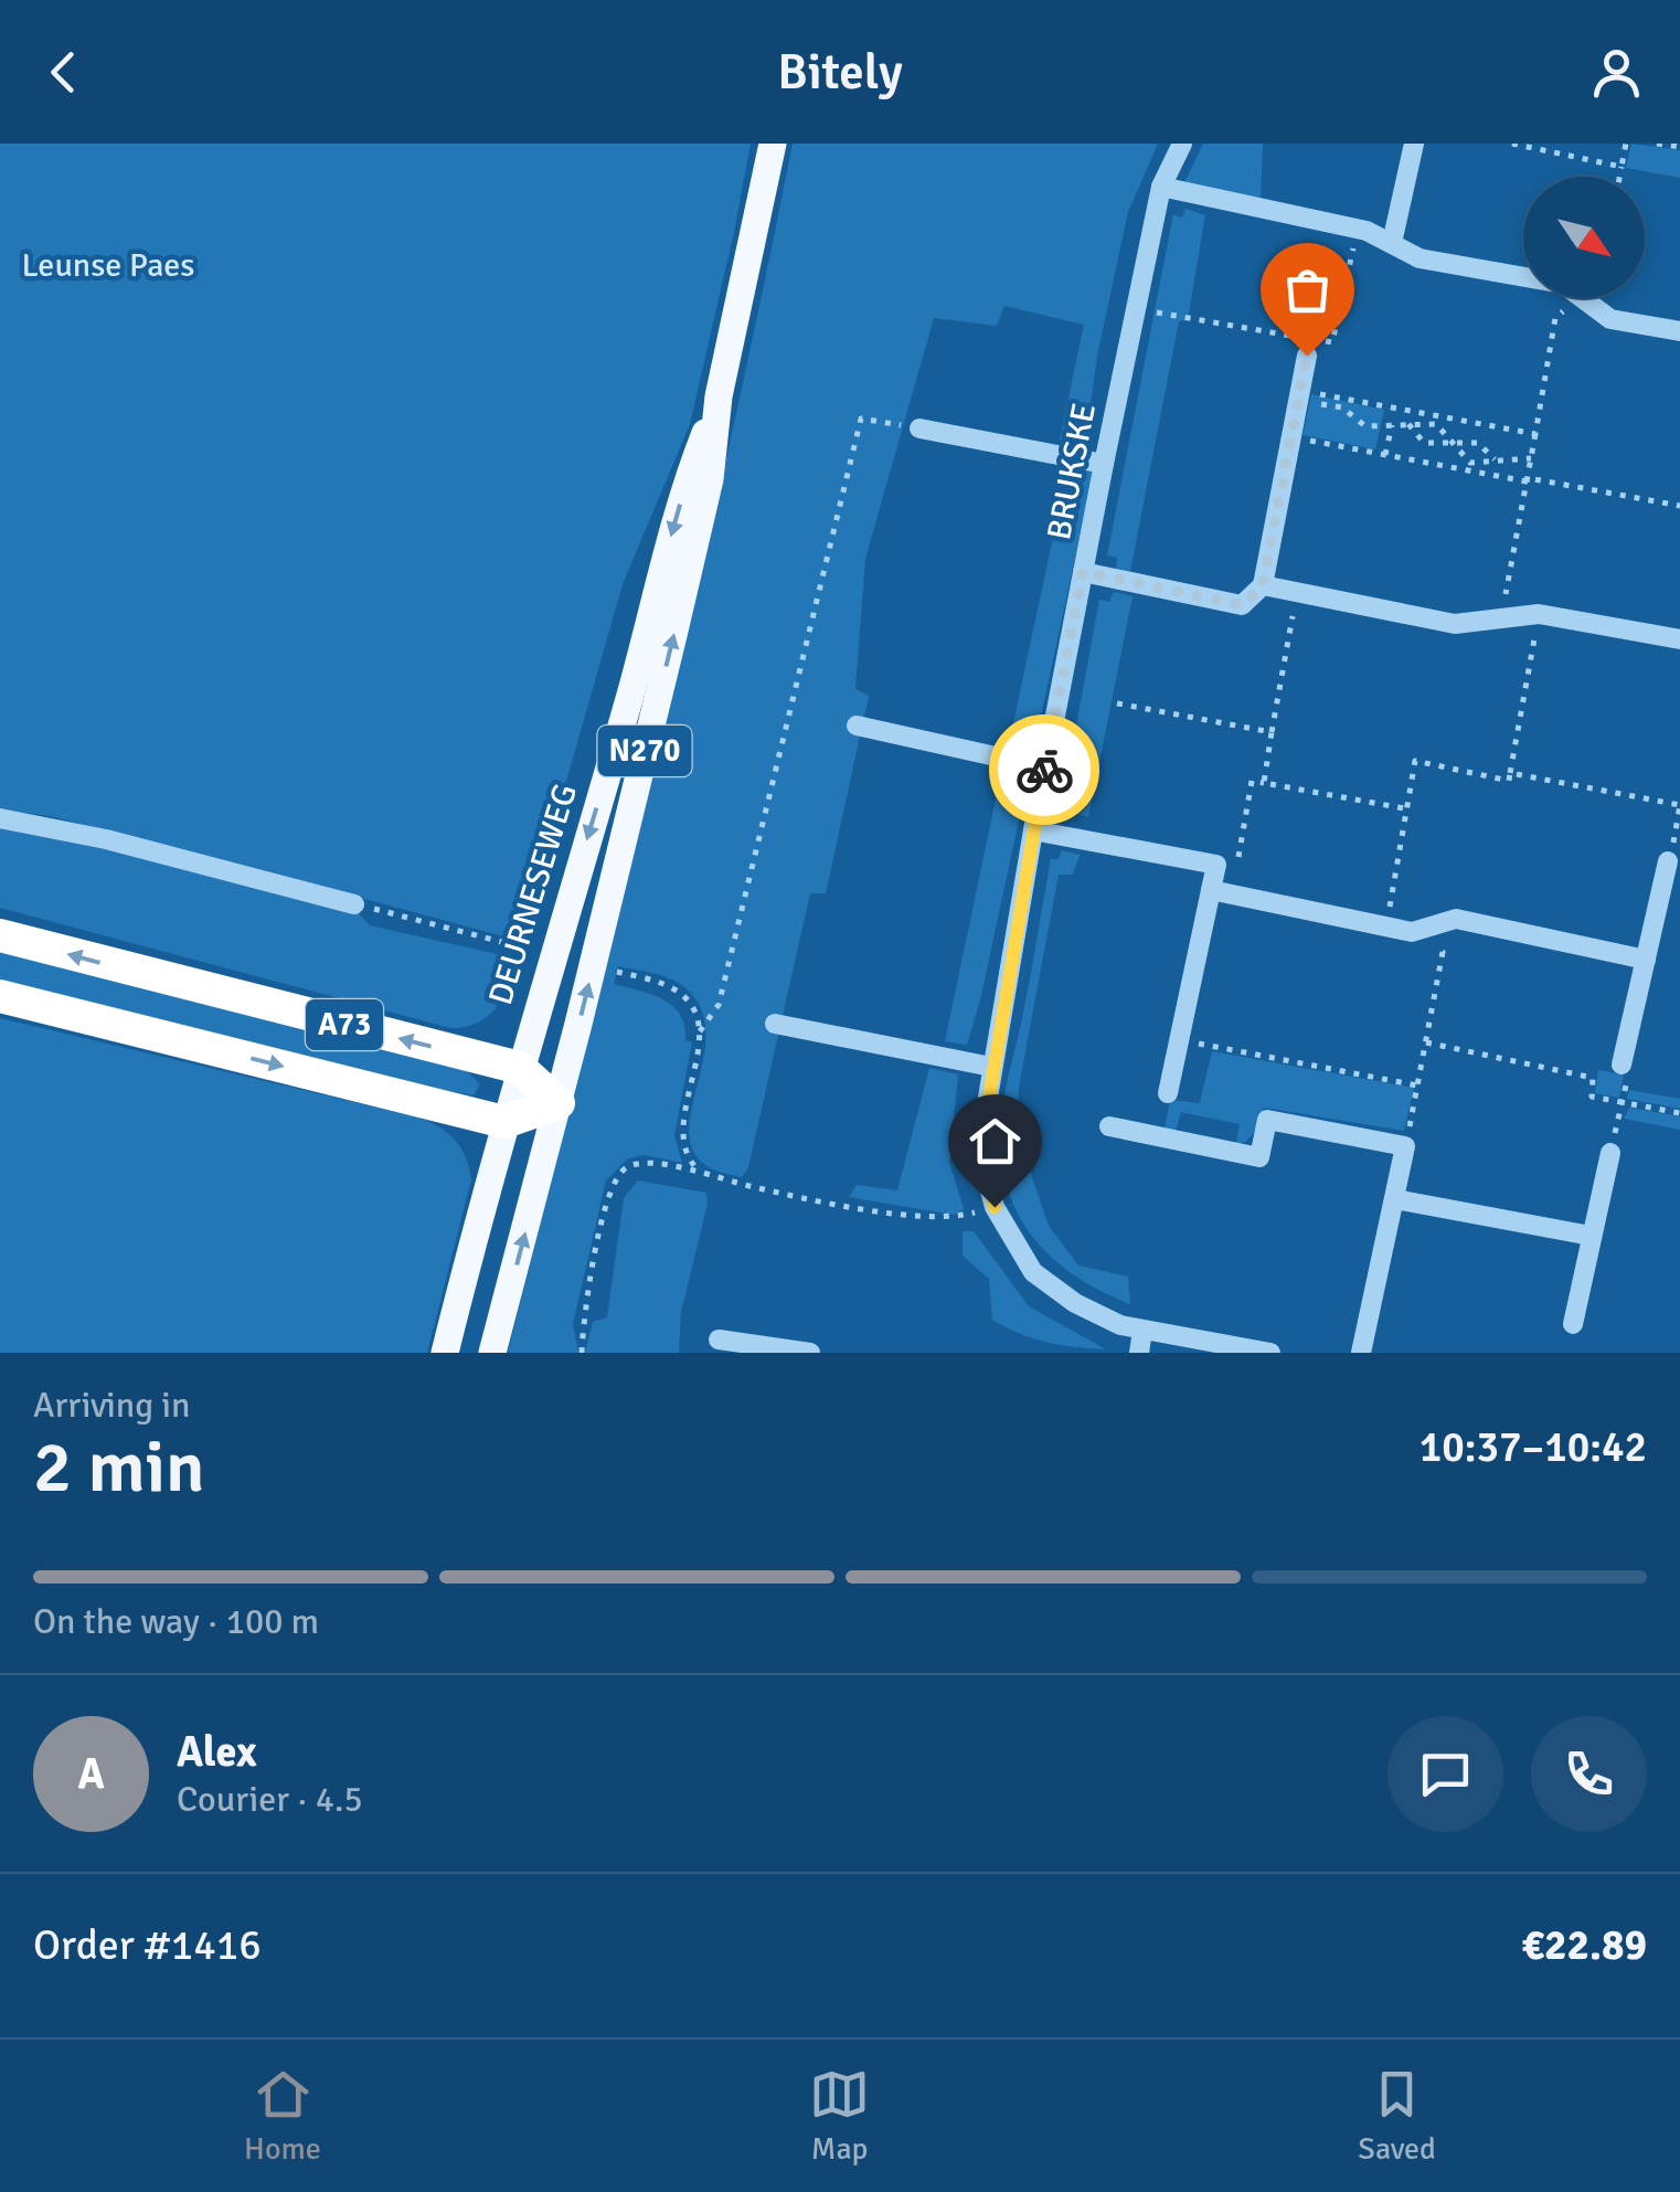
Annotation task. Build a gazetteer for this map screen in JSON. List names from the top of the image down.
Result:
{
  "streets": {
    "highway": ["A73"],
    "main road": ["N270", "DEURNESEWEG"],
    "street": ["BRUKSKE"]
  },
  "crossings": [
    ["DEURNESEWEG", "A73"]
  ],
  "parks": ["Leunse Paes"],
  "north": "bottom right",
  "page": {
    "header": "Bitely",
    "heading": ["2 min", "Arriving in", "10:37–10:42"],
    "panel": [
      "Alex",
      "Courier · 4.5",
      "Order #1416",
      "€22.89"
    ],
    "bar": "On the way · 100 m",
    "round": "A",
    "tabs": ["Home", "Map", "Saved"]
  }
}
